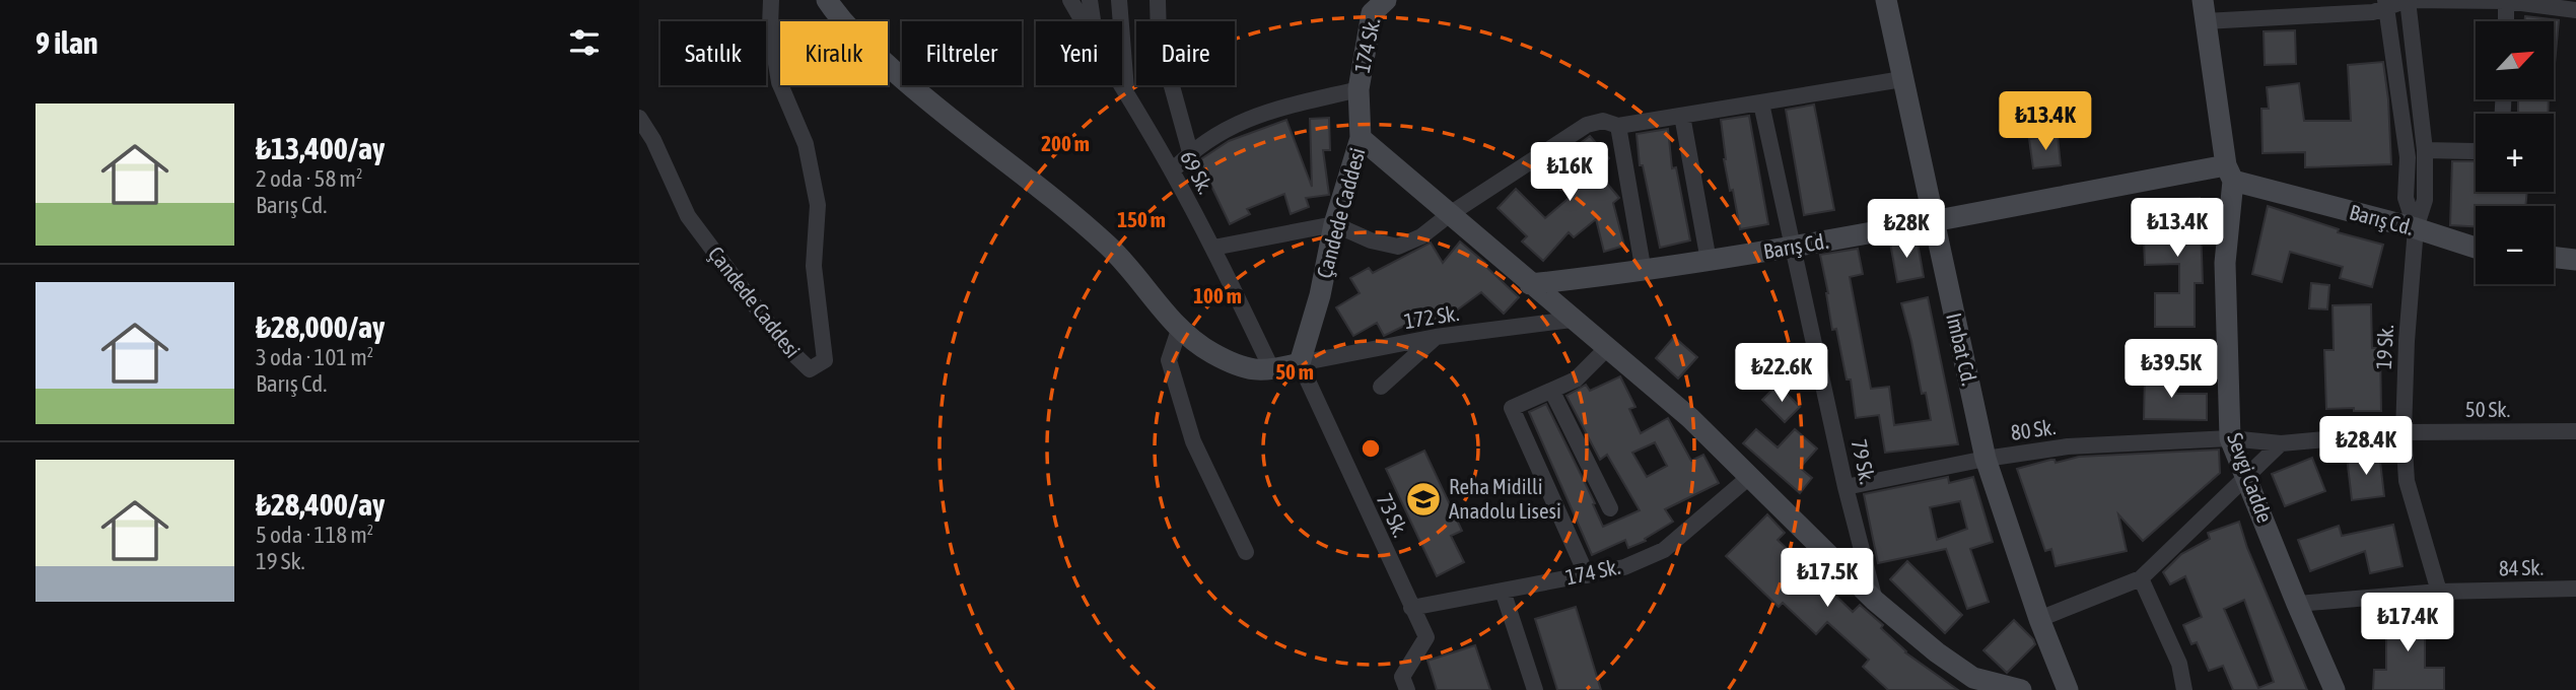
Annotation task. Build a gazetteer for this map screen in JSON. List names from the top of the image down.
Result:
{
  "streets": {
    "street": [
      "174 Sk.",
      "69 Sk.",
      "Çandede Caddesi",
      "Barış Cd.",
      "172 Sk.",
      "19 Sk.",
      "Imbat Cd.",
      "50 Sk.",
      "80 Sk.",
      "79 Sk.",
      "Sevgi Cadde",
      "73 Sk.",
      "84 Sk."
    ]
  },
  "crossings": [
    ["174 Sk.", "Çandede Caddesi"],
    ["174 Sk.", "73 Sk."],
    ["Çandede Caddesi", "Barış Cd."],
    ["Çandede Caddesi", "172 Sk."],
    ["Çandede Caddesi", "79 Sk."],
    ["Çandede Caddesi", "73 Sk."],
    ["Barış Cd.", "19 Sk."],
    ["Barış Cd.", "Imbat Cd."],
    ["Barış Cd.", "79 Sk."],
    ["Barış Cd.", "Sevgi Cadde"],
    ["172 Sk.", "73 Sk."],
    ["19 Sk.", "50 Sk."],
    ["19 Sk.", "84 Sk."],
    ["Imbat Cd.", "80 Sk."],
    ["50 Sk.", "80 Sk."],
    ["50 Sk.", "Sevgi Cadde"],
    ["80 Sk.", "79 Sk."],
    ["80 Sk.", "Sevgi Cadde"],
    ["Sevgi Cadde", "84 Sk."]
  ],
  "places": {
    "school or university": ["Reha Midilli Anadolu Lisesi"]
  },
  "north": "top right",
  "page": {
    "heading": "9 ilan",
    "map_buttons": ["+", "−"],
    "chip": [
      "Satılık",
      "Kiralık",
      "Filtreler",
      "Yeni",
      "Daire"
    ],
    "list": [
      {
        "name": "₺13,400/ay",
        "note": "2 oda · 58 m² · Barış Cd."
      },
      {
        "name": "₺28,000/ay",
        "note": "3 oda · 101 m² · Barış Cd."
      },
      {
        "name": "₺28,400/ay",
        "note": "5 oda · 118 m² · 19 Sk."
      }
    ],
    "price": [
      "₺13.4K",
      "₺16K",
      "₺13.4K",
      "₺28K",
      "₺39.5K",
      "₺22.6K",
      "₺28.4K",
      "₺17.5K",
      "₺17.4K"
    ]
  },
  "rings": [
    "200 m",
    "150 m",
    "100 m",
    "50 m"
  ]
}
